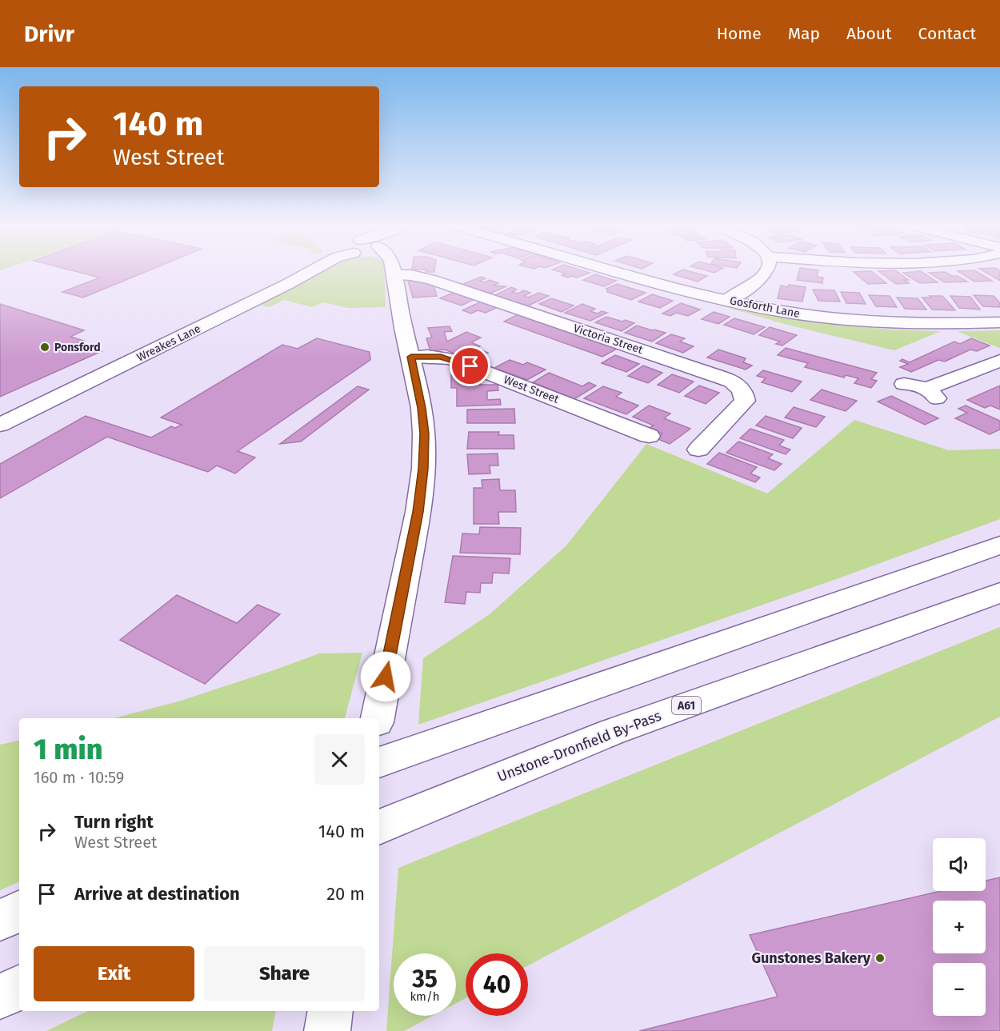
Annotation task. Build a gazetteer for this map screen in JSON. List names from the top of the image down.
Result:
{
  "streets": {
    "main road": [
      "Gosforth Lane",
      "Victoria Street",
      "Wreakes Lane",
      "West Street",
      "A61",
      "Unstone-Dronfield By-Pass"
    ]
  },
  "places": ["Ponsford", "Gunstones Bakery"],
  "page": {
    "header": "Drivr",
    "nav": [
      "Home",
      "Map",
      "About",
      "Contact"
    ],
    "turn": ["140 m", "West Street"],
    "heading": ["1 min", "160 m · 10:59"],
    "list": [
      {
        "name": "Turn right",
        "note": "West Street",
        "value": "140 m"
      },
      {
        "name": "Arrive at destination",
        "value": "20 m"
      }
    ],
    "map_buttons": ["+", "−"],
    "buttons": ["Exit", "Share"],
    "speed": "35 km/h",
    "limit": "40"
  }
}
